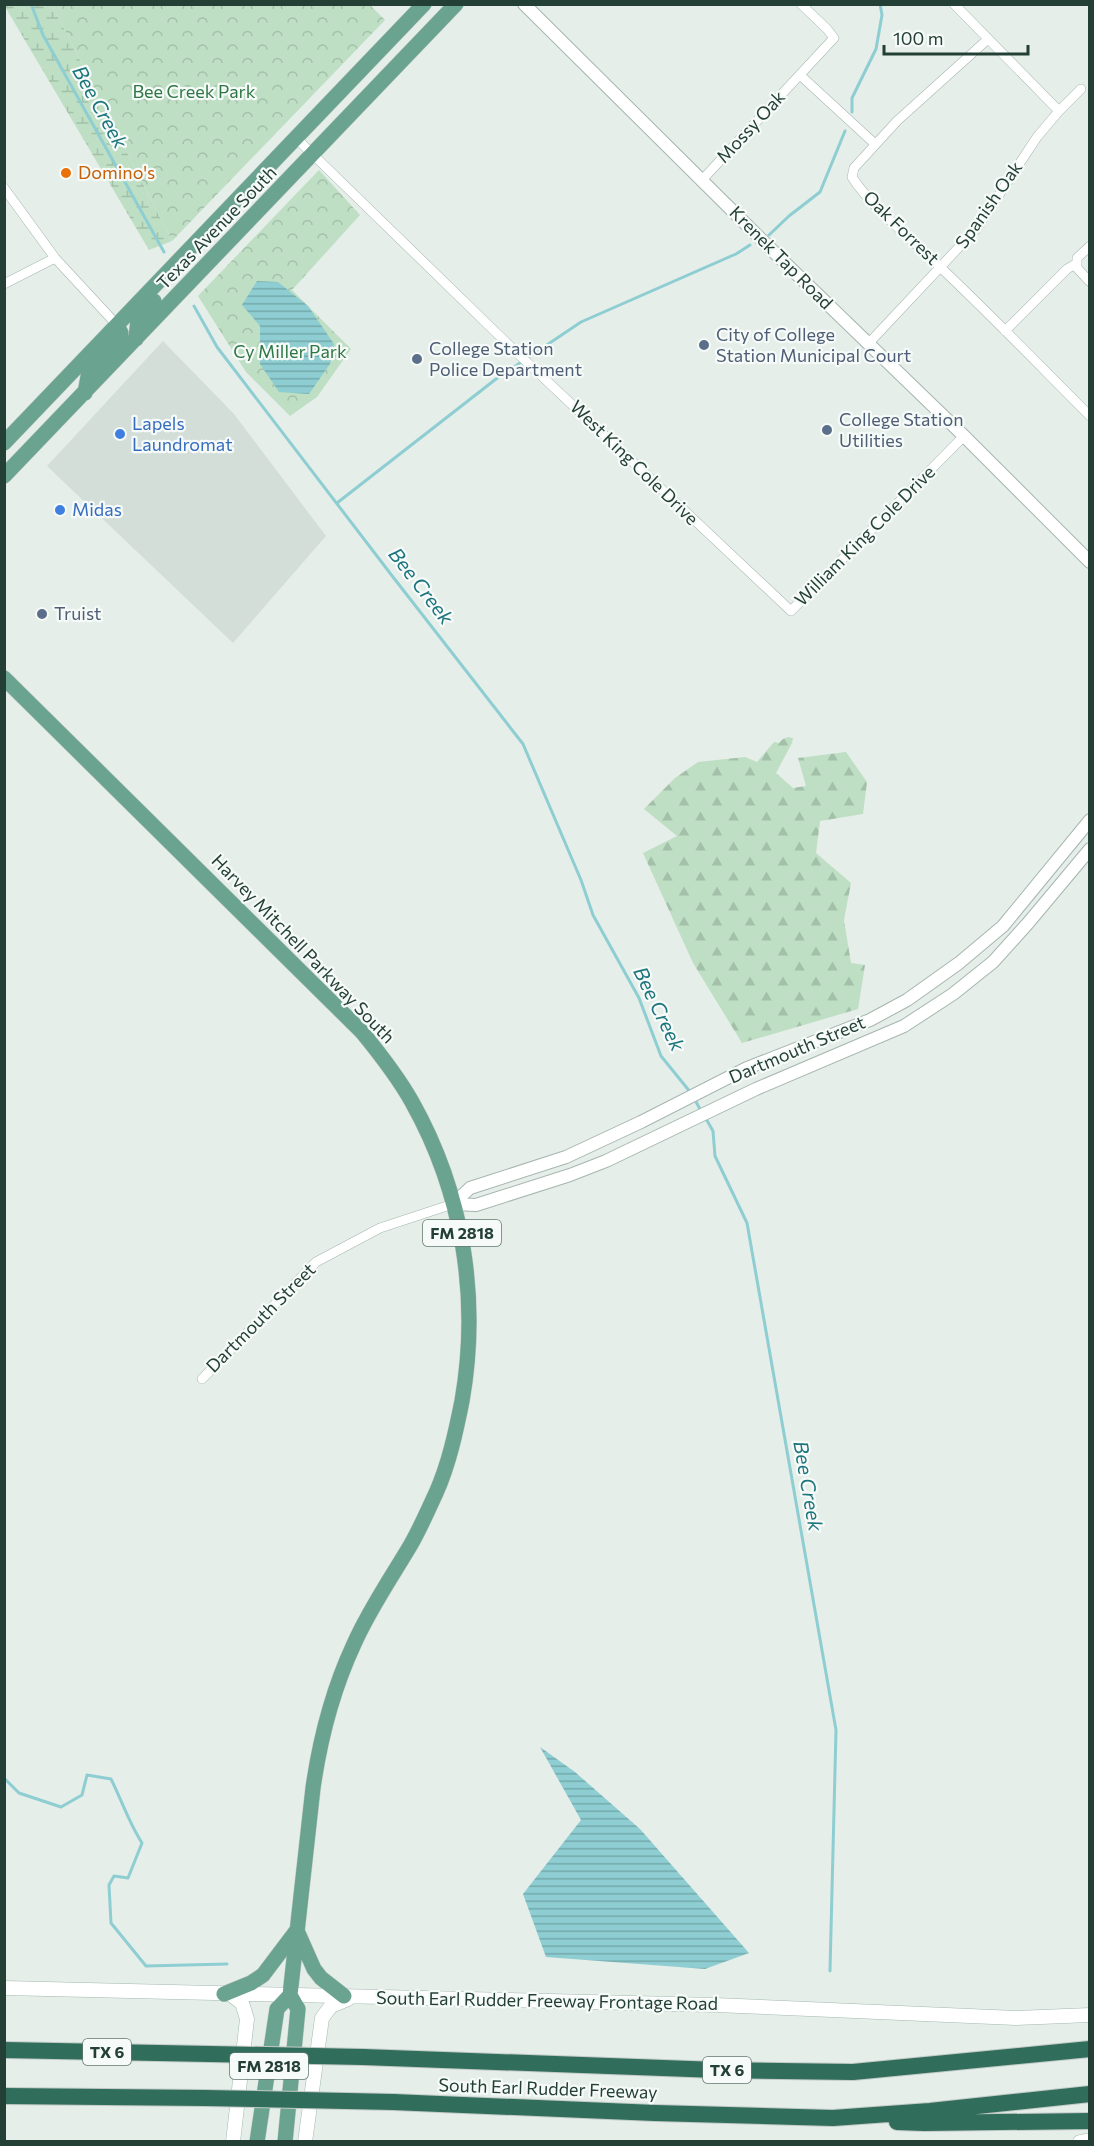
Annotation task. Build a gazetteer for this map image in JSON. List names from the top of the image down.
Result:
{
  "streets": {
    "highway": ["TX 6", "South Earl Rudder Freeway"],
    "main road": [
      "Texas Avenue South",
      "Harvey Mitchell Parkway South",
      "FM 2818",
      "South Earl Rudder Freeway Frontage Road"
    ],
    "street": [
      "Mossy Oak",
      "Spanish Oak",
      "Oak Forrest",
      "Krenek Tap Road",
      "West King Cole Drive",
      "William King Cole Drive",
      "Dartmouth Street"
    ]
  },
  "crossings": [
    ["Mossy Oak", "Oak Forrest"],
    ["Mossy Oak", "Krenek Tap Road"],
    ["Spanish Oak", "Oak Forrest"],
    ["Spanish Oak", "Krenek Tap Road"],
    ["Texas Avenue South", "West King Cole Drive"],
    ["Krenek Tap Road", "William King Cole Drive"],
    ["West King Cole Drive", "William King Cole Drive"],
    ["Harvey Mitchell Parkway South", "Dartmouth Street"],
    ["Harvey Mitchell Parkway South", "South Earl Rudder Freeway Frontage Road"]
  ],
  "water": ["Bee Creek"],
  "parks": ["Bee Creek Park", "Cy Miller Park"],
  "places": [
    "Domino's",
    "City of College Station Municipal Court",
    "College Station Police Department",
    "College Station Utilities",
    "Lapels Laundromat",
    "Midas",
    "Truist"
  ],
  "scale_bar": "100 m"
}
